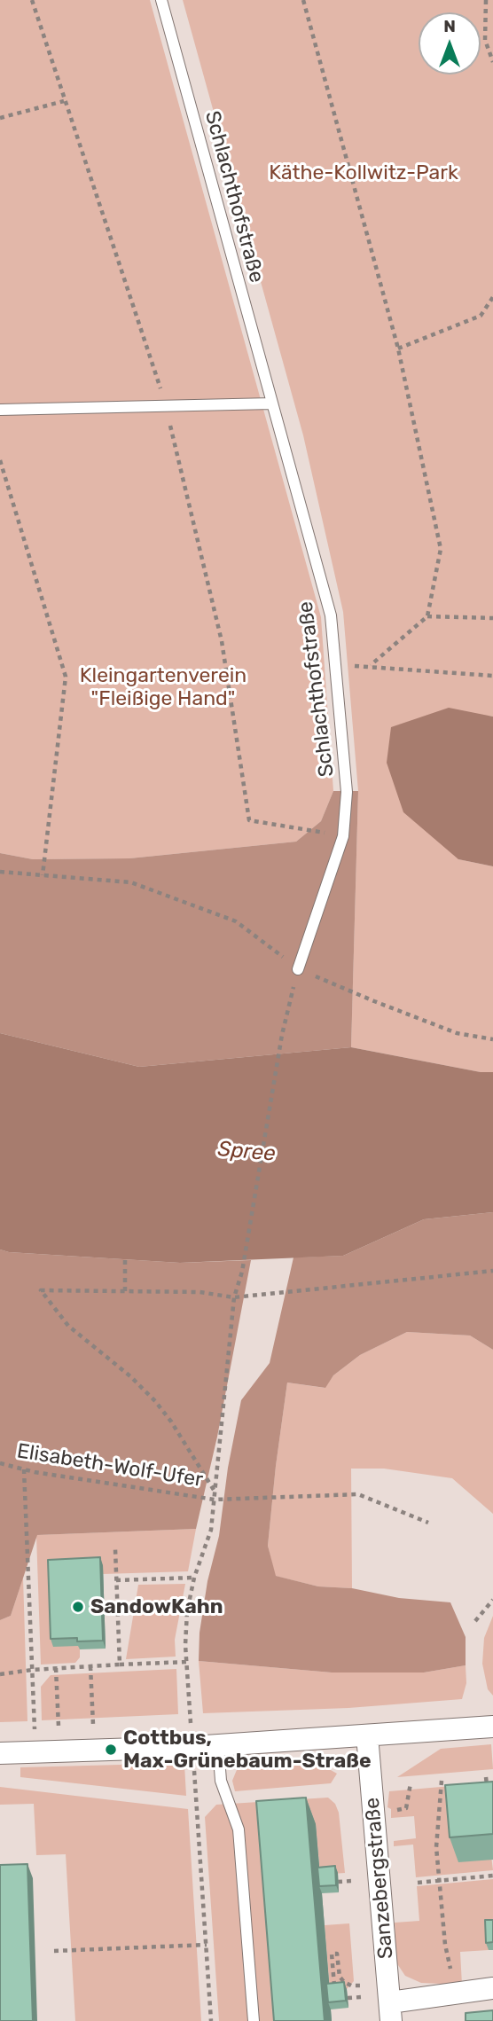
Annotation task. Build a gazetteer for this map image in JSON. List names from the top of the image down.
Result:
{
  "streets": {
    "street": ["Sanzebergstraße"],
    "lane": ["Schlachthofstraße"],
    "path": ["Elisabeth-Wolf-Ufer"]
  },
  "water": ["Spree"],
  "parks": ["Käthe-Kollwitz-Park", "Kleingartenverein \"Fleißige Hand\""],
  "places": ["SandowKahn", "Cottbus, Max-Grünebaum-Straße"],
  "north": "top"
}
